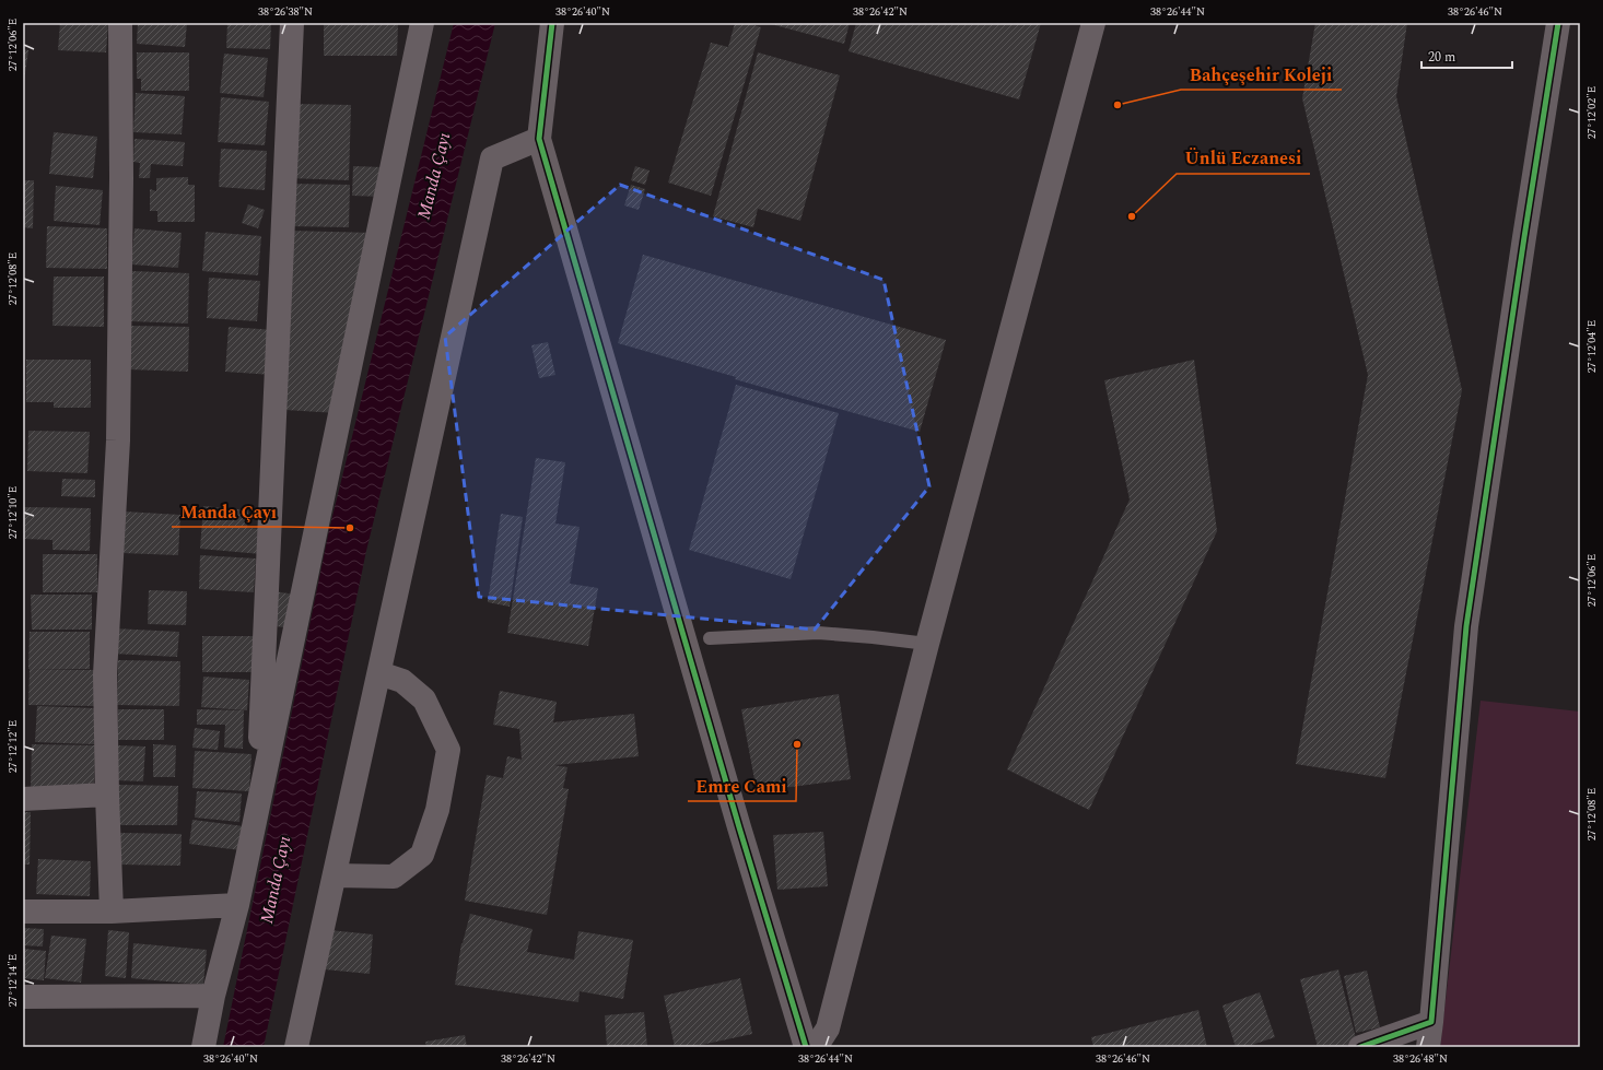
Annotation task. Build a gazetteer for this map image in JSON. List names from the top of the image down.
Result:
{
  "water": ["Manda Çayı"],
  "places": [
    "Bahçeşehir Koleji",
    "Ünlü Eczanesi",
    "Manda Çayı",
    "Emre Cami"
  ],
  "scale_bar": "20 m",
  "coordinates": [
    "38°26'38\"N",
    "38°26'40\"N",
    "38°26'42\"N",
    "38°26'44\"N",
    "38°26'46\"N",
    "27°12'06\"E",
    "27°12'02\"E",
    "27°12'08\"E",
    "27°12'04\"E",
    "27°12'10\"E",
    "27°12'12\"E",
    "27°12'14\"E",
    "38°26'48\"N"
  ]
}
